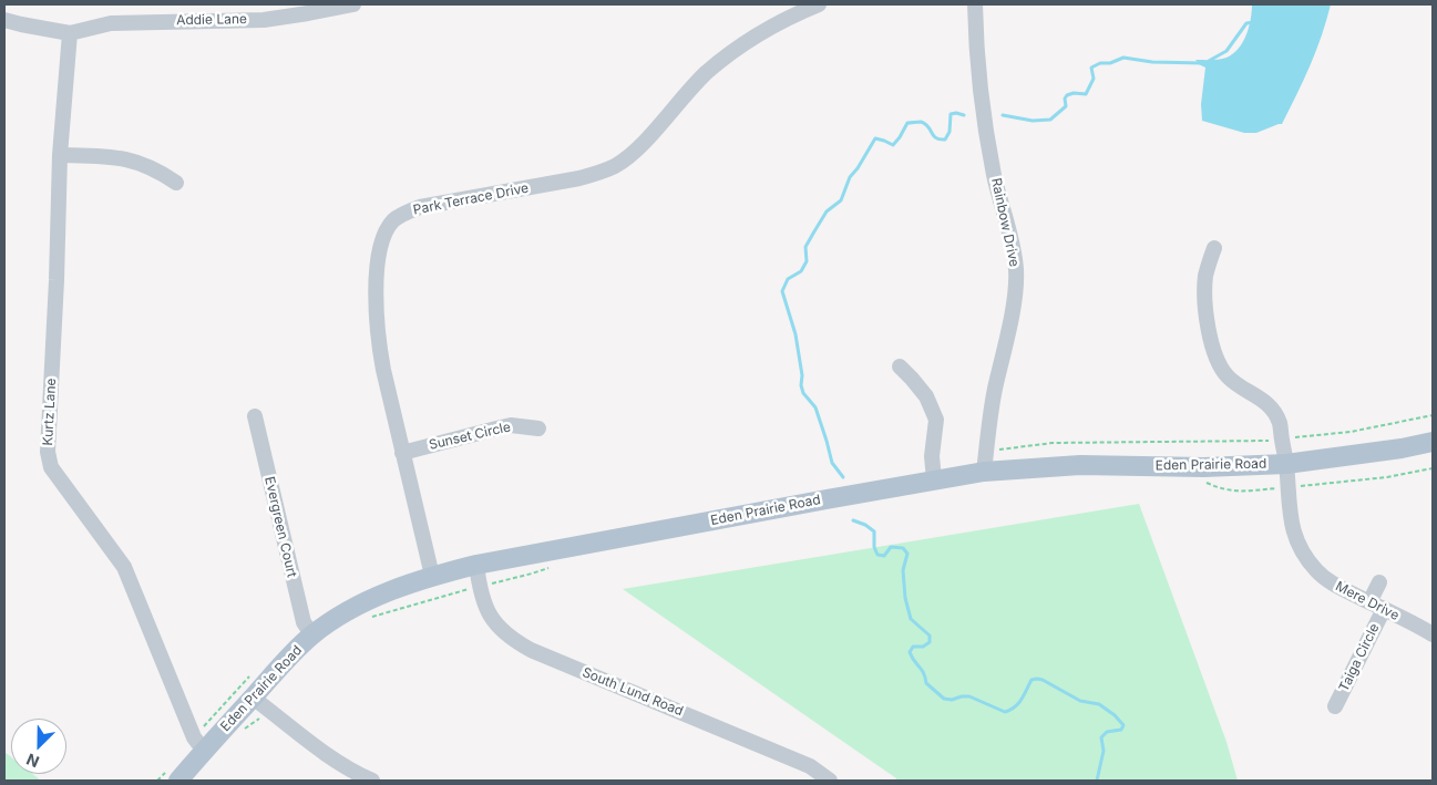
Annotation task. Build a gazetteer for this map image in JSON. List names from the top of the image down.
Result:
{
  "streets": {
    "main road": ["Eden Prairie Road"],
    "street": [
      "Addie Lane",
      "Park Terrace Drive",
      "Rainbow Drive",
      "Kurtz Lane",
      "Sunset Circle",
      "Evergreen Court",
      "Mere Drive",
      "Taiga Circle",
      "South Lund Road"
    ]
  },
  "crossings": [
    ["Addie Lane", "Kurtz Lane"],
    ["Park Terrace Drive", "Sunset Circle"],
    ["Park Terrace Drive", "Eden Prairie Road"],
    ["Rainbow Drive", "Eden Prairie Road"],
    ["Kurtz Lane", "Eden Prairie Road"],
    ["Eden Prairie Road", "Evergreen Court"],
    ["Eden Prairie Road", "Mere Drive"],
    ["Eden Prairie Road", "South Lund Road"],
    ["Mere Drive", "Taiga Circle"]
  ],
  "north": "bottom left"
}
